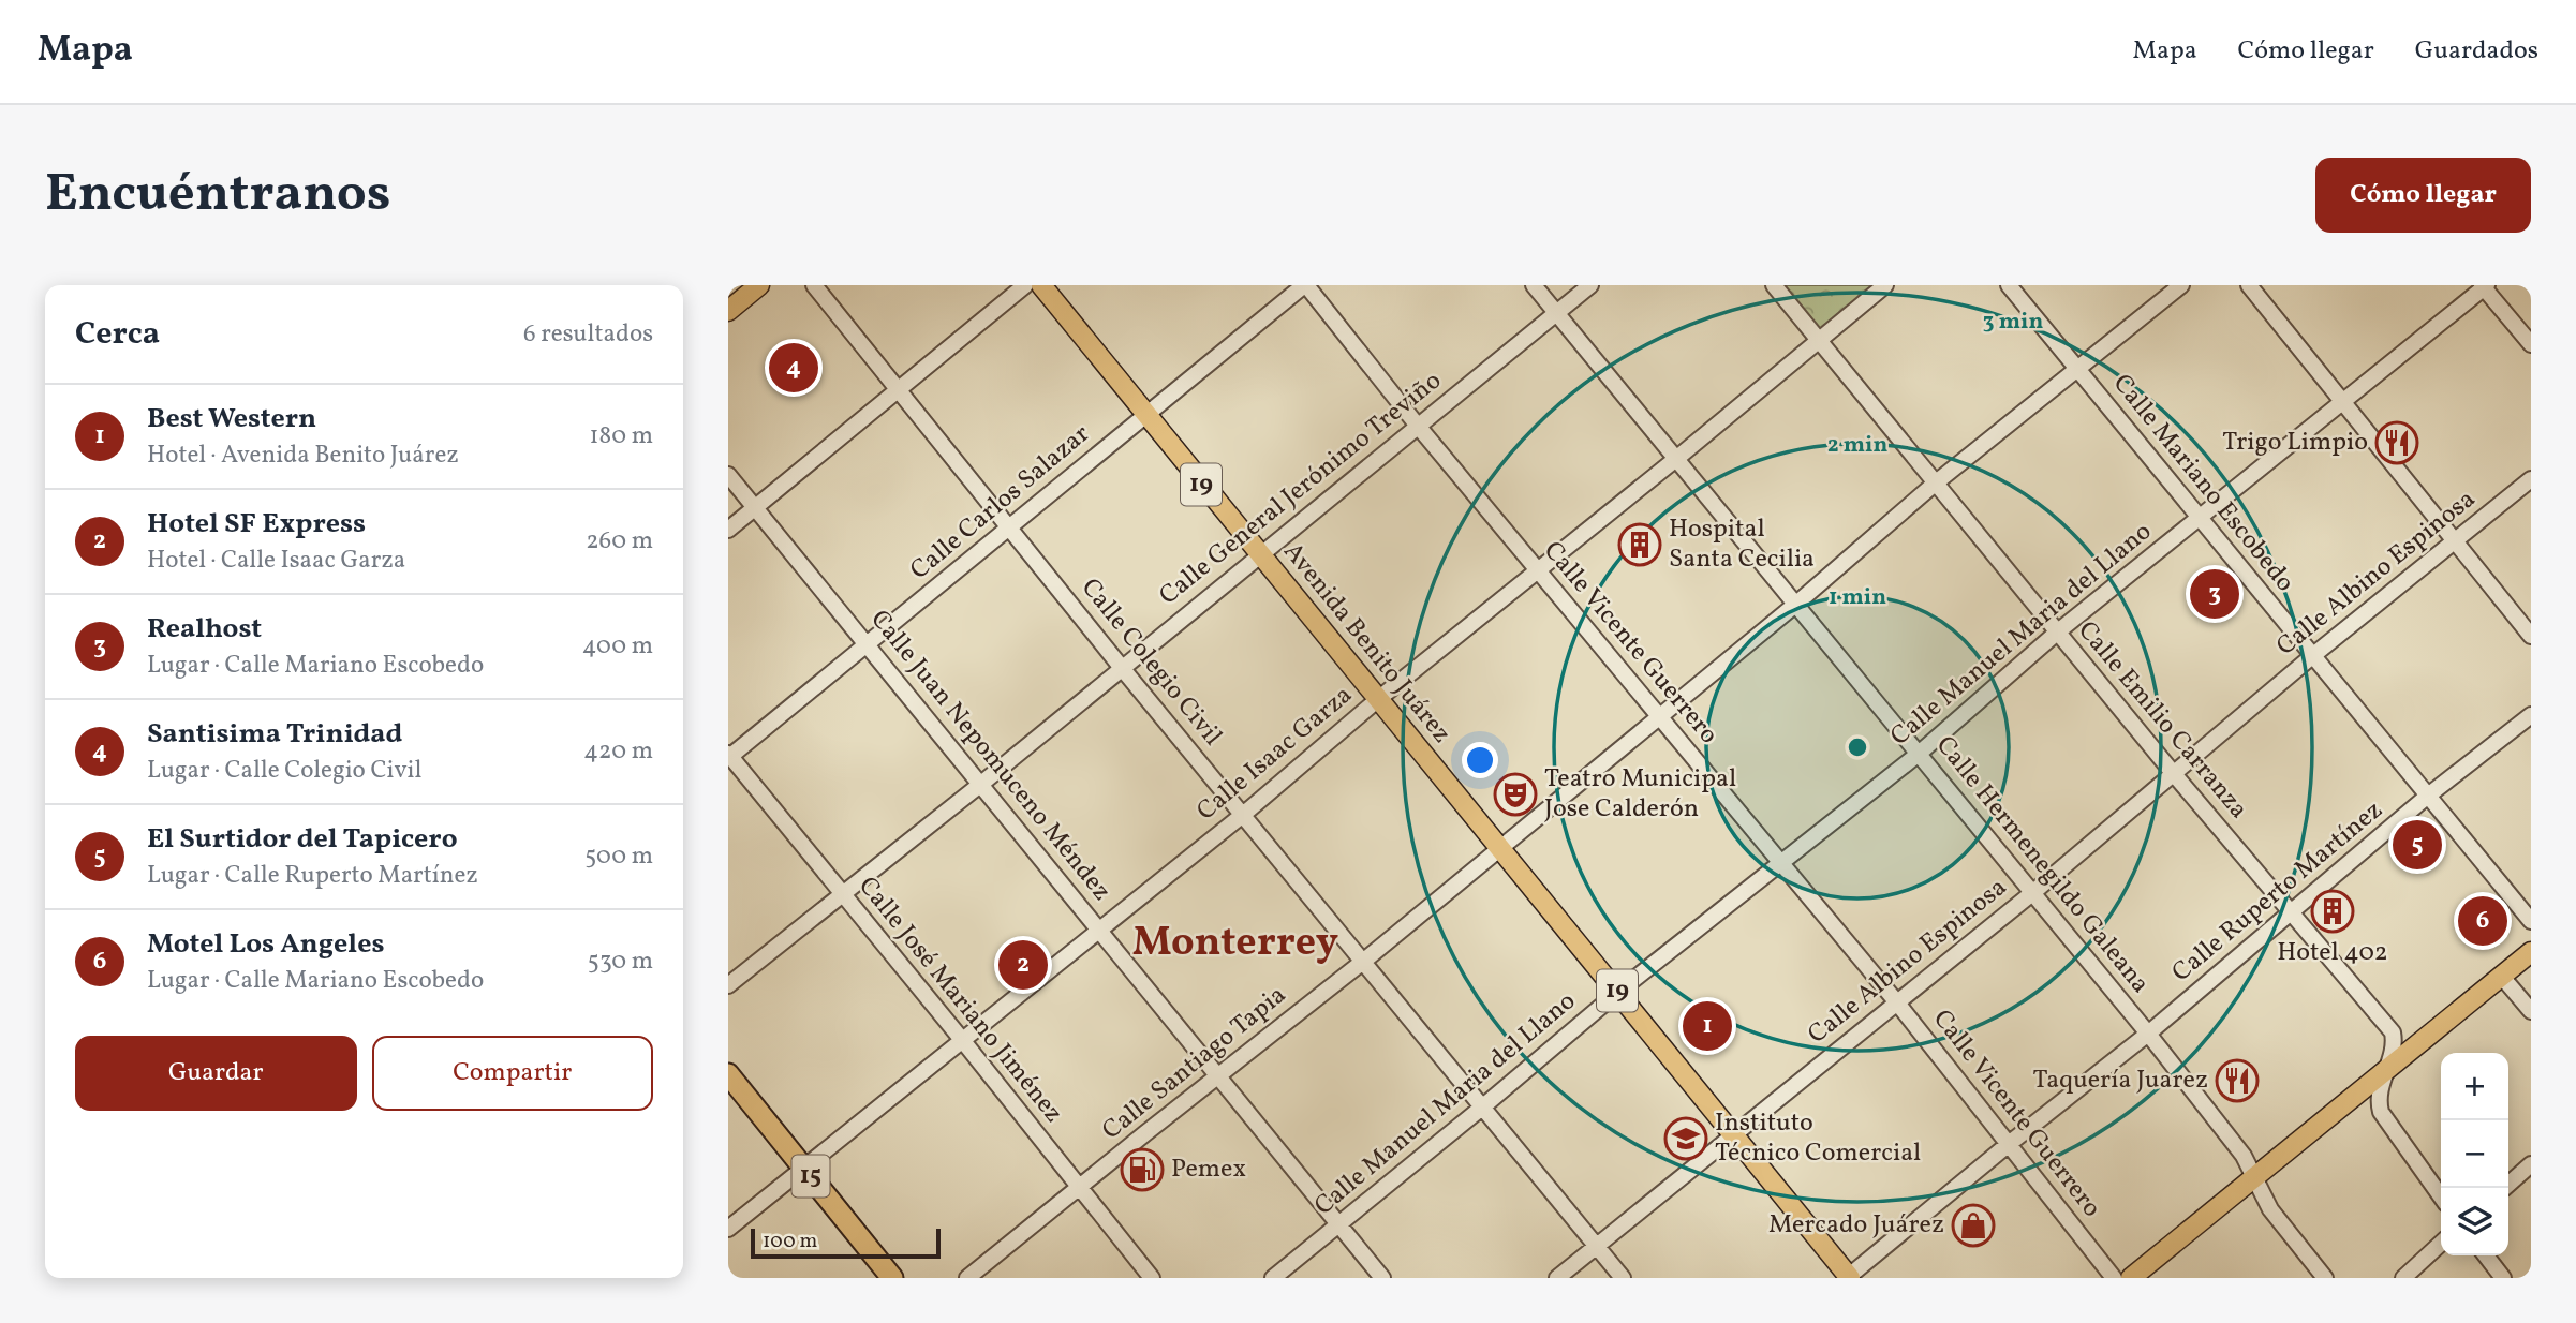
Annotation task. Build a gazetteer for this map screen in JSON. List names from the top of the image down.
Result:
{
  "streets": {
    "highway": ["15"],
    "main road": ["19", "Avenida Benito Juárez"],
    "street": [
      "Calle Mariano Escobedo",
      "Calle General Jerónimo Treviño",
      "Calle Carlos Salazar",
      "Calle Albino Espinosa",
      "Calle Manuel Maria del Llano",
      "Calle Vicente Guerrero",
      "Calle Colegio Civil",
      "Calle Emilio Carranza",
      "Calle Isaac Garza",
      "Calle Juan Nepomuceno Méndez",
      "Calle Hermenegildo Galeana",
      "Calle Ruperto Martínez",
      "Calle José Mariano Jiménez",
      "Calle Santiago Tapia"
    ]
  },
  "crossings": [
    ["Calle Mariano Escobedo", "Calle Albino Espinosa"],
    ["Calle Mariano Escobedo", "Calle Manuel Maria del Llano"],
    ["Calle Mariano Escobedo", "Calle Ruperto Martínez"],
    ["Calle Mariano Escobedo", "Calle Santiago Tapia"],
    ["Calle General Jerónimo Treviño", "Avenida Benito Juárez"],
    ["Calle General Jerónimo Treviño", "Calle Vicente Guerrero"],
    ["Calle General Jerónimo Treviño", "Calle Colegio Civil"],
    ["Calle General Jerónimo Treviño", "Calle Juan Nepomuceno Méndez"],
    ["Calle General Jerónimo Treviño", "Calle Hermenegildo Galeana"],
    ["Calle General Jerónimo Treviño", "Calle José Mariano Jiménez"],
    ["Calle Carlos Salazar", "Avenida Benito Juárez"],
    ["Calle Carlos Salazar", "Calle Vicente Guerrero"],
    ["Calle Carlos Salazar", "Calle Colegio Civil"],
    ["Calle Carlos Salazar", "Calle Juan Nepomuceno Méndez"],
    ["Calle Carlos Salazar", "Calle José Mariano Jiménez"],
    ["Calle Albino Espinosa", "Avenida Benito Juárez"],
    ["Calle Albino Espinosa", "Calle Vicente Guerrero"],
    ["Calle Albino Espinosa", "Calle Colegio Civil"],
    ["Calle Albino Espinosa", "Calle Emilio Carranza"],
    ["Calle Albino Espinosa", "Calle Hermenegildo Galeana"],
    ["Calle Manuel Maria del Llano", "Avenida Benito Juárez"],
    ["Calle Manuel Maria del Llano", "Calle Vicente Guerrero"],
    ["Calle Manuel Maria del Llano", "Calle Colegio Civil"],
    ["Calle Manuel Maria del Llano", "Calle Emilio Carranza"],
    ["Calle Manuel Maria del Llano", "Calle Juan Nepomuceno Méndez"],
    ["Calle Manuel Maria del Llano", "Calle Hermenegildo Galeana"],
    ["Avenida Benito Juárez", "Calle Isaac Garza"],
    ["Avenida Benito Juárez", "Calle Ruperto Martínez"],
    ["Avenida Benito Juárez", "Calle Santiago Tapia"],
    ["Calle Vicente Guerrero", "Calle Isaac Garza"],
    ["Calle Vicente Guerrero", "Calle Ruperto Martínez"],
    ["Calle Vicente Guerrero", "Calle Santiago Tapia"],
    ["Calle Colegio Civil", "Calle Isaac Garza"],
    ["Calle Colegio Civil", "Calle Santiago Tapia"],
    ["Calle Emilio Carranza", "Calle Isaac Garza"],
    ["Calle Emilio Carranza", "Calle Ruperto Martínez"],
    ["Calle Emilio Carranza", "Calle Santiago Tapia"],
    ["Calle Isaac Garza", "Calle Juan Nepomuceno Méndez"],
    ["Calle Isaac Garza", "Calle Hermenegildo Galeana"],
    ["Calle Isaac Garza", "Calle José Mariano Jiménez"],
    ["Calle Isaac Garza", "15"],
    ["Calle Juan Nepomuceno Méndez", "Calle Santiago Tapia"],
    ["Calle Hermenegildo Galeana", "Calle Ruperto Martínez"],
    ["Calle Hermenegildo Galeana", "Calle Santiago Tapia"],
    ["Calle José Mariano Jiménez", "Calle Santiago Tapia"]
  ],
  "districts": ["Monterrey"],
  "places": {
    "restaurant": ["Trigo Limpio", "Taquería Juarez"],
    "building": ["Hospital Santa Cecilia", "Hotel 402"],
    "theatre": ["Teatro Municipal Jose Calderón"],
    "school or university": ["Instituto Técnico Comercial"],
    "fuel station": ["Pemex"],
    "shop": ["Mercado Juárez"]
  },
  "scale_bar": "100 m",
  "page": {
    "header": "Mapa",
    "nav": ["Mapa", "Cómo llegar", "Guardados"],
    "buttons": [
      "Cómo llegar",
      ["Guardar", "Compartir"]
    ],
    "title": "Encuéntranos",
    "heading": ["Cerca", "6 resultados"],
    "pins": [
      "4",
      "3",
      "5",
      "6",
      "2",
      "1"
    ],
    "list": [
      {
        "mark": "1",
        "name": "Best Western",
        "note": "Hotel · Avenida Benito Juárez",
        "value": "180 m"
      },
      {
        "mark": "2",
        "name": "Hotel SF Express",
        "note": "Hotel · Calle Isaac Garza",
        "value": "260 m"
      },
      {
        "mark": "3",
        "name": "Realhost",
        "note": "Lugar · Calle Mariano Escobedo",
        "value": "400 m"
      },
      {
        "mark": "4",
        "name": "Santisima Trinidad",
        "note": "Lugar · Calle Colegio Civil",
        "value": "420 m"
      },
      {
        "mark": "5",
        "name": "El Surtidor del Tapicero",
        "note": "Lugar · Calle Ruperto Martínez",
        "value": "500 m"
      },
      {
        "mark": "6",
        "name": "Motel Los Angeles",
        "note": "Lugar · Calle Mariano Escobedo",
        "value": "530 m"
      }
    ],
    "map_buttons": ["+", "−"],
    "scale": "100 m"
  },
  "rings": ["3 min", "2 min", "1 min"]
}
